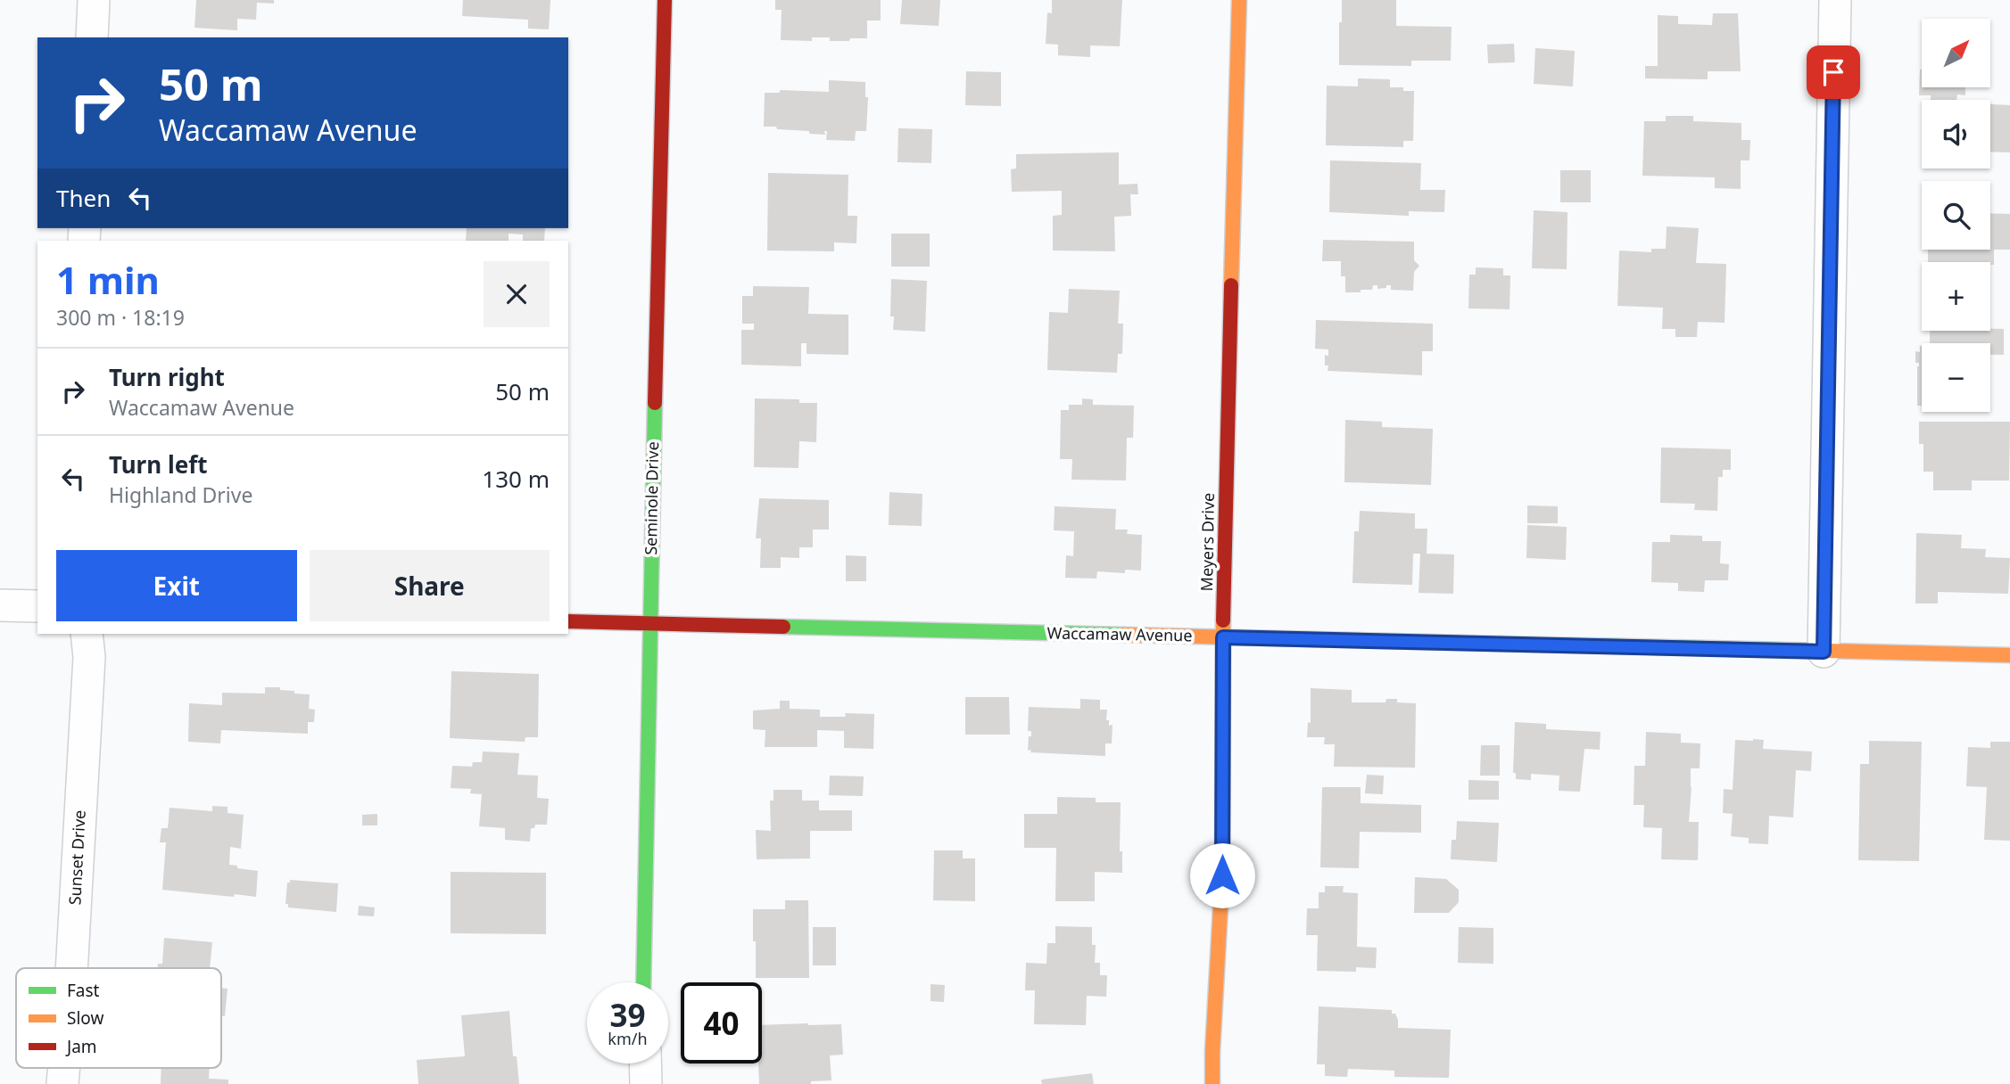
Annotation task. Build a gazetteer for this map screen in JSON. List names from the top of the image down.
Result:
{
  "streets": {
    "street": [
      "Seminole Drive",
      "Meyers Drive",
      "Waccamaw Avenue",
      "Sunset Drive"
    ]
  },
  "crossings": [
    ["Seminole Drive", "Waccamaw Avenue"],
    ["Meyers Drive", "Waccamaw Avenue"]
  ],
  "legend": ["Fast", "Slow", "Jam"],
  "north": "top right",
  "page": {
    "map_buttons": ["+", "−"],
    "turn": ["50 m", "Waccamaw Avenue"],
    "then": "Then",
    "heading": ["1 min", "300 m · 18:19"],
    "list": [
      {
        "name": "Turn right",
        "note": "Waccamaw Avenue",
        "value": "50 m"
      },
      {
        "name": "Turn left",
        "note": "Highland Drive",
        "value": "130 m"
      }
    ],
    "buttons": ["Exit", "Share"],
    "speed": "39 km/h",
    "limit": "40"
  }
}
